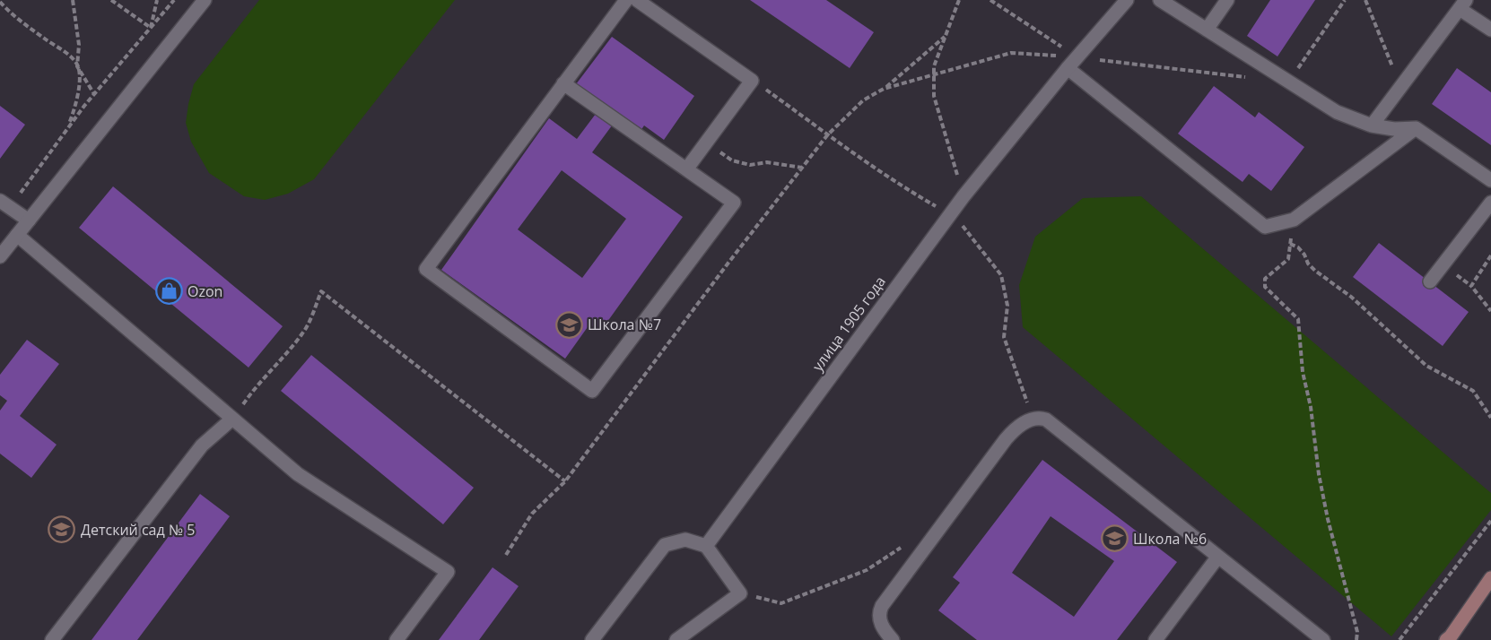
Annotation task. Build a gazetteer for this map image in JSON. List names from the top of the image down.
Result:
{
  "streets": {
    "street": ["улица 1905 года"]
  },
  "places": {
    "shop": ["Ozon"],
    "school or university": ["Школа №7", "Детский сад № 5", "Школа №6"]
  }
}
